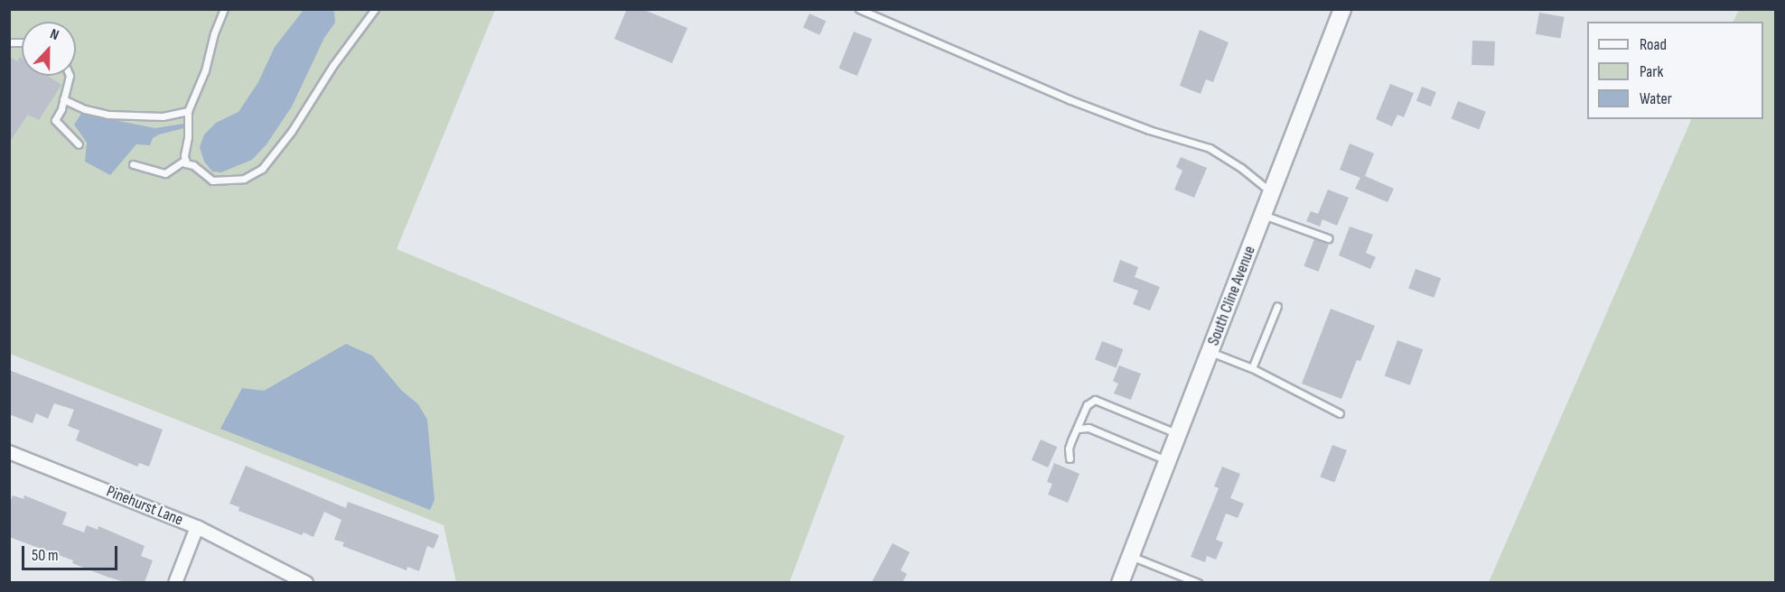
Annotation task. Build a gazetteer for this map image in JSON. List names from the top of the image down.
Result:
{
  "streets": {
    "street": ["South Cline Avenue", "Pinehurst Lane"]
  },
  "legend": ["Road", "Park", "Water"],
  "scale_bar": "50 m",
  "north": "top"
}
